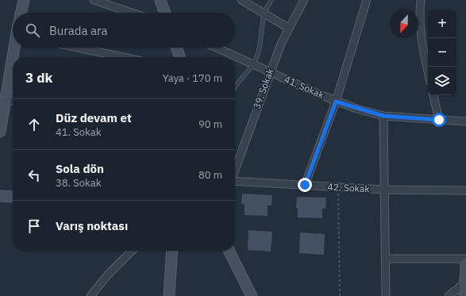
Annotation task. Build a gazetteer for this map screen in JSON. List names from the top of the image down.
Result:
{
  "streets": {
    "street": ["41. Sokak", "39. Sokak", "42. Sokak"]
  },
  "crossings": [
    ["41. Sokak", "39. Sokak"]
  ],
  "north": "bottom",
  "page": {
    "map_buttons": ["+", "−"],
    "search": "Burada ara",
    "heading": ["3 dk", "Yaya · 170 m"],
    "list": [
      ["Düz devam et", "41. Sokak", "90 m"],
      ["Sola dön", "38. Sokak", "80 m"],
      "Varış noktası"
    ]
  }
}
